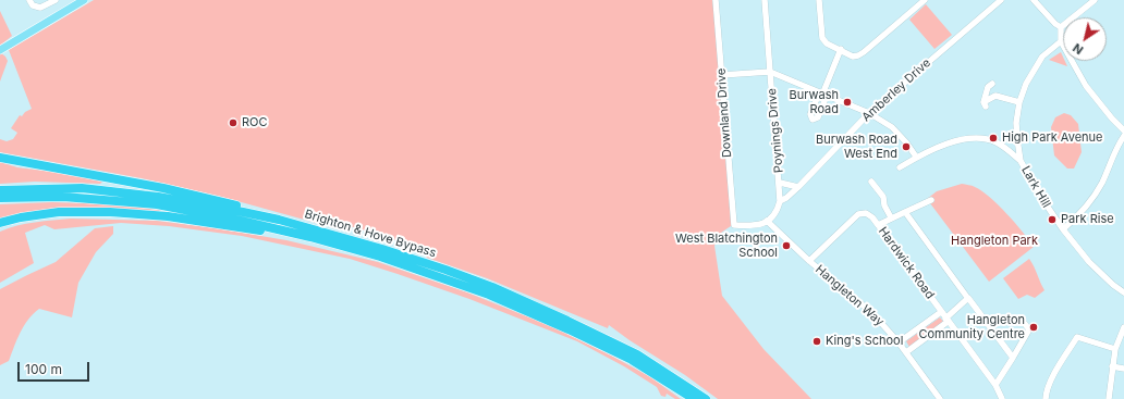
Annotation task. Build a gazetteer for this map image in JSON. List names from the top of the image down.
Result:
{
  "streets": {
    "highway": ["Brighton & Hove Bypass"],
    "street": [
      "Amberley Drive",
      "Downland Drive",
      "Poynings Drive",
      "Lark Hill",
      "Hardwick Road",
      "Hangleton Way"
    ]
  },
  "crossings": [
    ["Amberley Drive", "Poynings Drive"],
    ["Downland Drive", "Hangleton Way"],
    ["Hardwick Road", "Hangleton Way"]
  ],
  "parks": ["Hangleton Park"],
  "places": [
    "Burwash Road",
    "ROC",
    "High Park Avenue",
    "Burwash Road West End",
    "Park Rise",
    "West Blatchington School",
    "Hangleton Community Centre",
    "King's School"
  ],
  "scale_bar": "100 m",
  "north": "bottom left"
}
